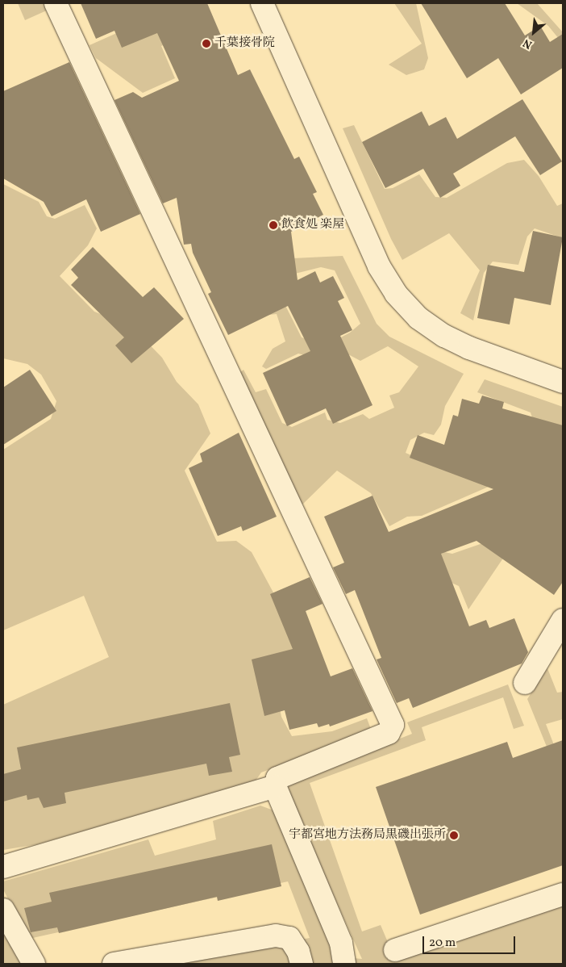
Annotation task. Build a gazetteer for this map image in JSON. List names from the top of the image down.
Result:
{
  "places": ["千葉接骨院", "飲食処 楽屋", "宇都宮地方法務局黒磯出張所"],
  "scale_bar": "20 m",
  "north": "bottom left"
}
